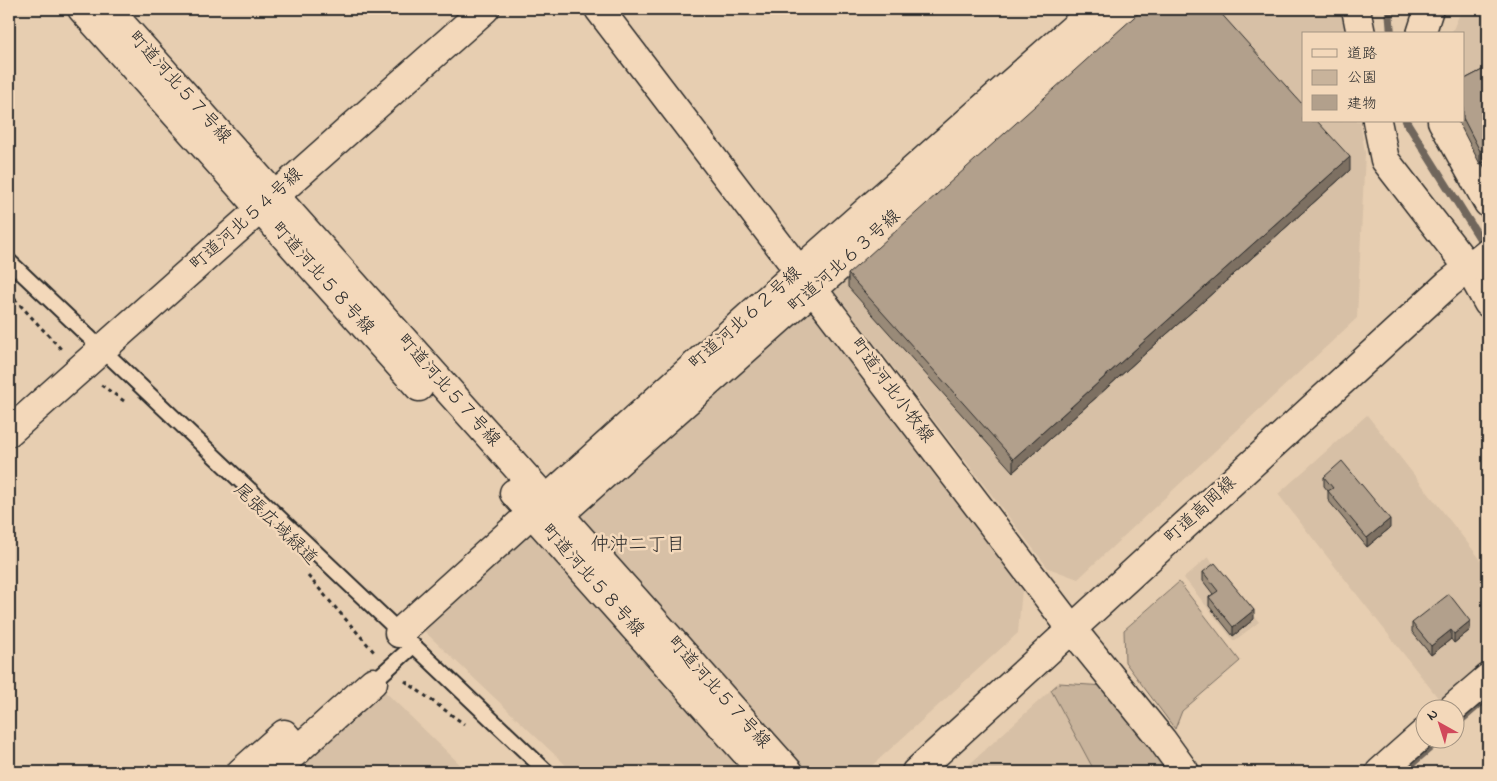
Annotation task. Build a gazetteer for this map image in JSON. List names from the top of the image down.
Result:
{
  "streets": {
    "street": [
      "町道河北５７号線",
      "町道河北５４号線",
      "町道河北６３号線",
      "町道河北５８号線",
      "町道河北６２号線",
      "町道河北小牧線",
      "町道高岡線"
    ],
    "path": ["尾張広域緑道"]
  },
  "crossings": [
    ["町道河北５７号線", "町道河北５４号線"],
    ["町道河北５７号線", "町道河北５８号線"],
    ["町道河北５７号線", "町道河北６２号線"],
    ["町道河北５４号線", "町道河北５８号線"],
    ["町道河北６３号線", "町道河北６２号線"],
    ["町道河北６３号線", "町道河北小牧線"],
    ["町道河北５８号線", "町道河北６２号線"],
    ["町道河北６２号線", "町道河北小牧線"],
    ["町道河北小牧線", "町道高岡線"]
  ],
  "districts": ["仲沖二丁目"],
  "legend": ["道路", "公園", "建物"],
  "north": "top left"
}
